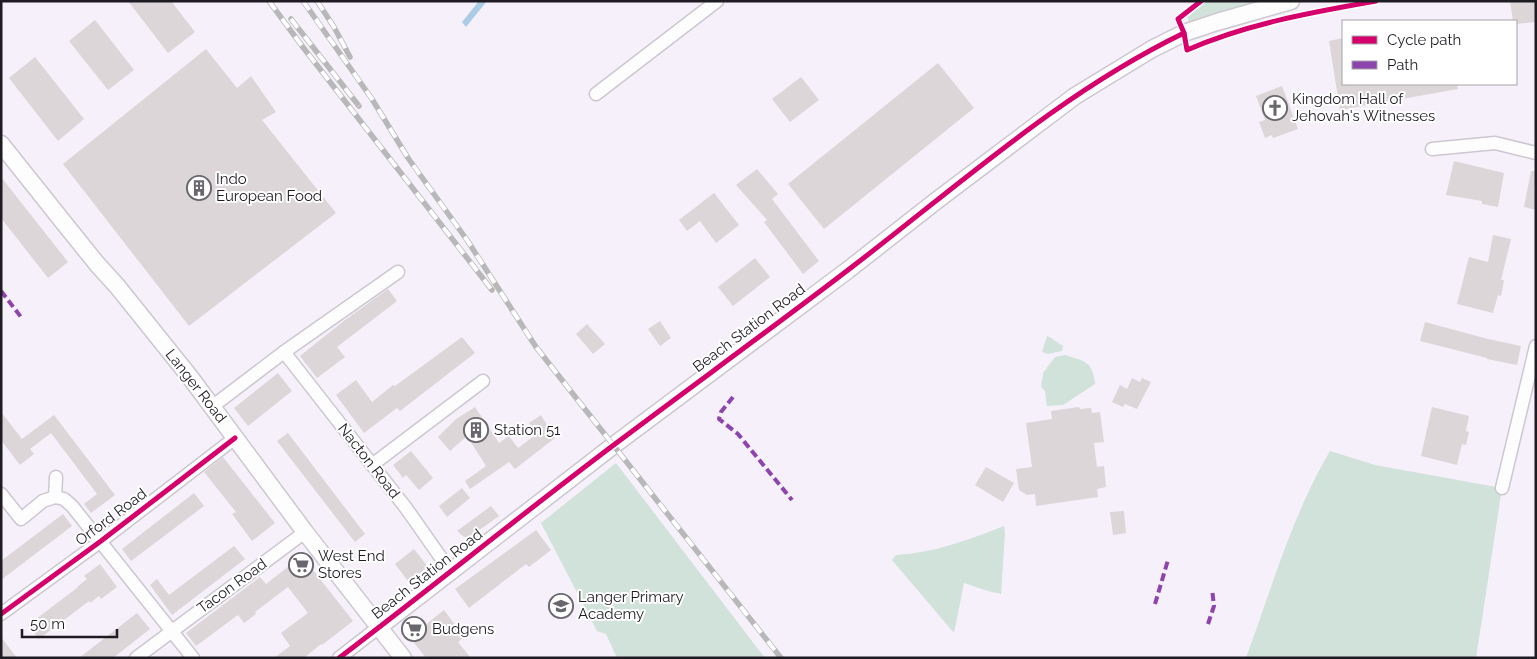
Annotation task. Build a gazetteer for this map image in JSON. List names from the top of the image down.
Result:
{
  "streets": {
    "main road": ["Beach Station Road", "Langer Road"],
    "street": ["Nacton Road", "Orford Road", "Tacon Road"]
  },
  "crossings": [
    ["Beach Station Road", "Langer Road"],
    ["Beach Station Road", "Nacton Road"],
    ["Langer Road", "Orford Road"],
    ["Langer Road", "Tacon Road"]
  ],
  "places": {
    "church": ["Kingdom Hall of Jehovah's Witnesses"],
    "building": ["Indo European Food", "Station 51"],
    "supermarket": ["West End Stores", "Budgens"],
    "school or university": ["Langer Primary Academy"]
  },
  "legend": ["Cycle path", "Path"],
  "scale_bar": "50 m"
}
